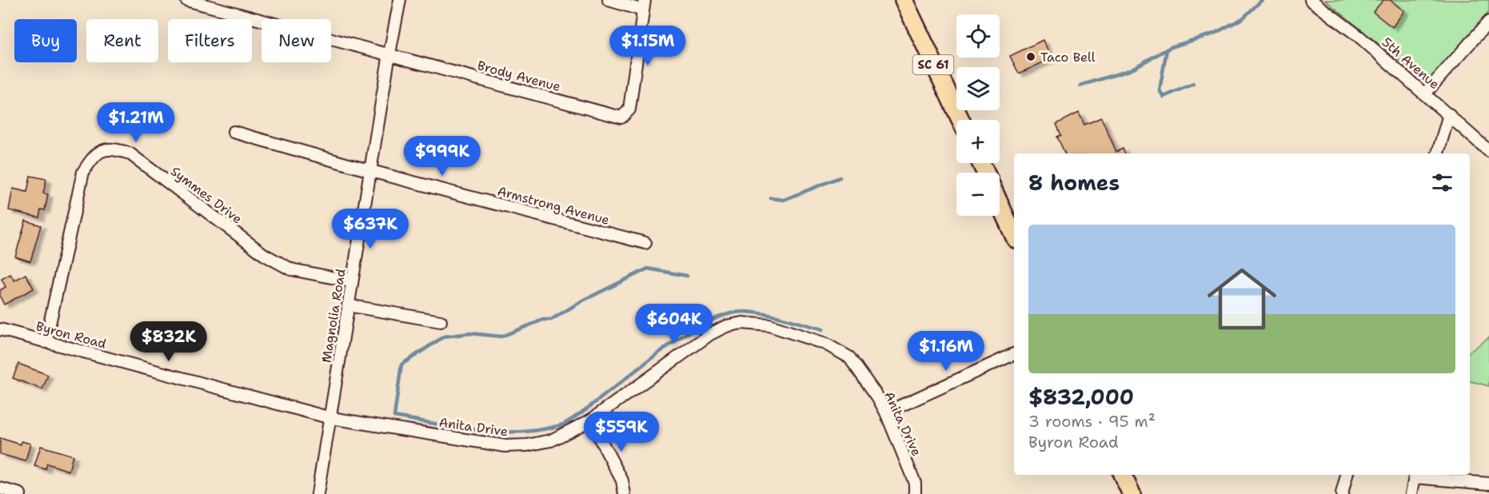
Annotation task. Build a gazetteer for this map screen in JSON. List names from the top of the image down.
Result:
{
  "streets": {
    "main road": ["SC 61"],
    "street": [
      "5th Avenue",
      "Brody Avenue",
      "Symmes Drive",
      "Armstrong Avenue",
      "Magnolia Road",
      "Byron Road",
      "Anita Drive"
    ]
  },
  "crossings": [
    ["Brody Avenue", "Magnolia Road"],
    ["Symmes Drive", "Magnolia Road"],
    ["Symmes Drive", "Byron Road"],
    ["Armstrong Avenue", "Magnolia Road"],
    ["Magnolia Road", "Byron Road"],
    ["Magnolia Road", "Anita Drive"],
    ["Byron Road", "Anita Drive"]
  ],
  "places": ["Taco Bell"],
  "page": {
    "map_buttons": ["+", "−"],
    "chip": [
      "Buy",
      "Rent",
      "Filters",
      "New"
    ],
    "price": [
      "$1.15M",
      "$1.21M",
      "$999K",
      "$637K",
      "$604K",
      "$832K",
      "$1.16M",
      "$559K"
    ],
    "heading": "8 homes",
    "list": [
      {
        "name": "$832,000",
        "note": "3 rooms · 95 m² · Byron Road"
      }
    ]
  }
}
